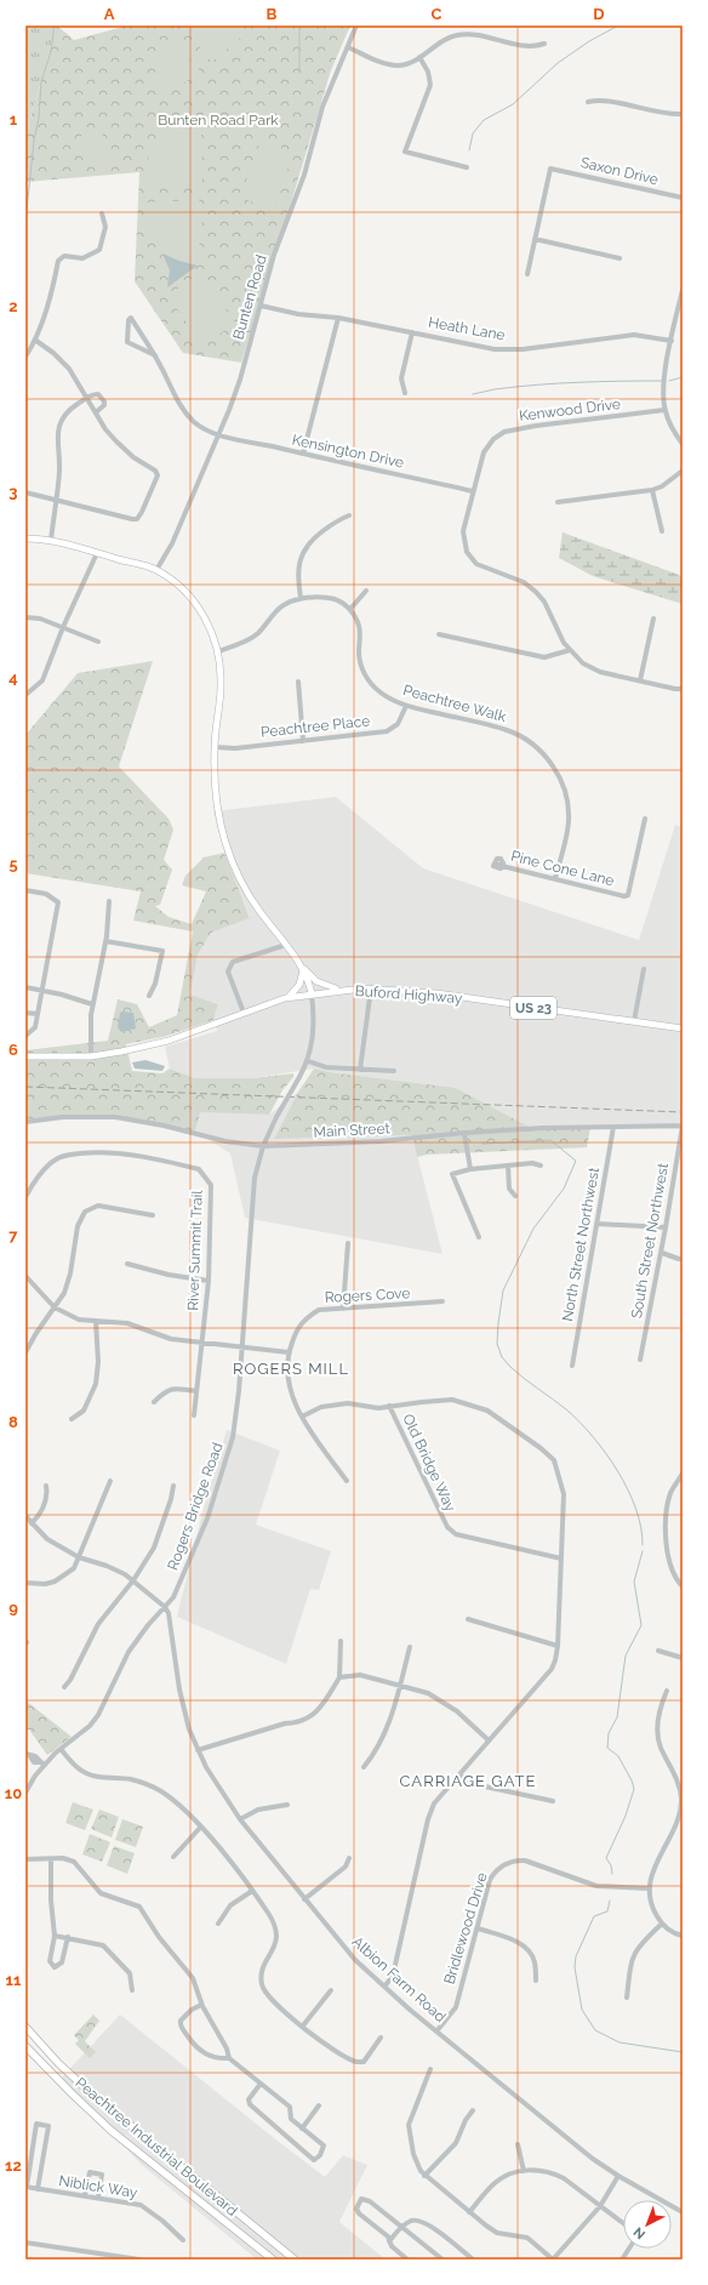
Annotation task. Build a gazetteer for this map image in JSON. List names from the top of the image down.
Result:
{
  "streets": {
    "highway": ["Peachtree Industrial Boulevard"],
    "main road": ["Buford Highway", "US 23"],
    "street": [
      "Saxon Drive",
      "Bunten Road",
      "Heath Lane",
      "Kenwood Drive",
      "Kensington Drive",
      "Peachtree Walk",
      "Peachtree Place",
      "Pine Cone Lane",
      "Main Street",
      "South Street Northwest",
      "North Street Northwest",
      "River Summit Trail",
      "Rogers Cove",
      "Old Bridge Way",
      "Rogers Bridge Road",
      "Bridlewood Drive",
      "Albion Farm Road",
      "Niblick Way"
    ]
  },
  "crossings": [
    ["Bunten Road", "Heath Lane"],
    ["Bunten Road", "Kensington Drive"],
    ["Kenwood Drive", "Kensington Drive"],
    ["Peachtree Walk", "Peachtree Place"],
    ["Peachtree Walk", "Pine Cone Lane"],
    ["Buford Highway", "Rogers Bridge Road"],
    ["Main Street", "South Street Northwest"],
    ["Main Street", "North Street Northwest"],
    ["Main Street", "Rogers Bridge Road"],
    ["Rogers Bridge Road", "Albion Farm Road"],
    ["Bridlewood Drive", "Albion Farm Road"]
  ],
  "districts": ["ROGERS MILL", "CARRIAGE GATE"],
  "parks": ["Bunten Road Park"],
  "north": "bottom left",
  "grid": {
    "columns": [
      "A",
      "B",
      "C",
      "D"
    ],
    "rows": [
      "1",
      "2",
      "3",
      "4",
      "5",
      "6",
      "7",
      "8",
      "9",
      "10",
      "11",
      "12"
    ]
  }
}
